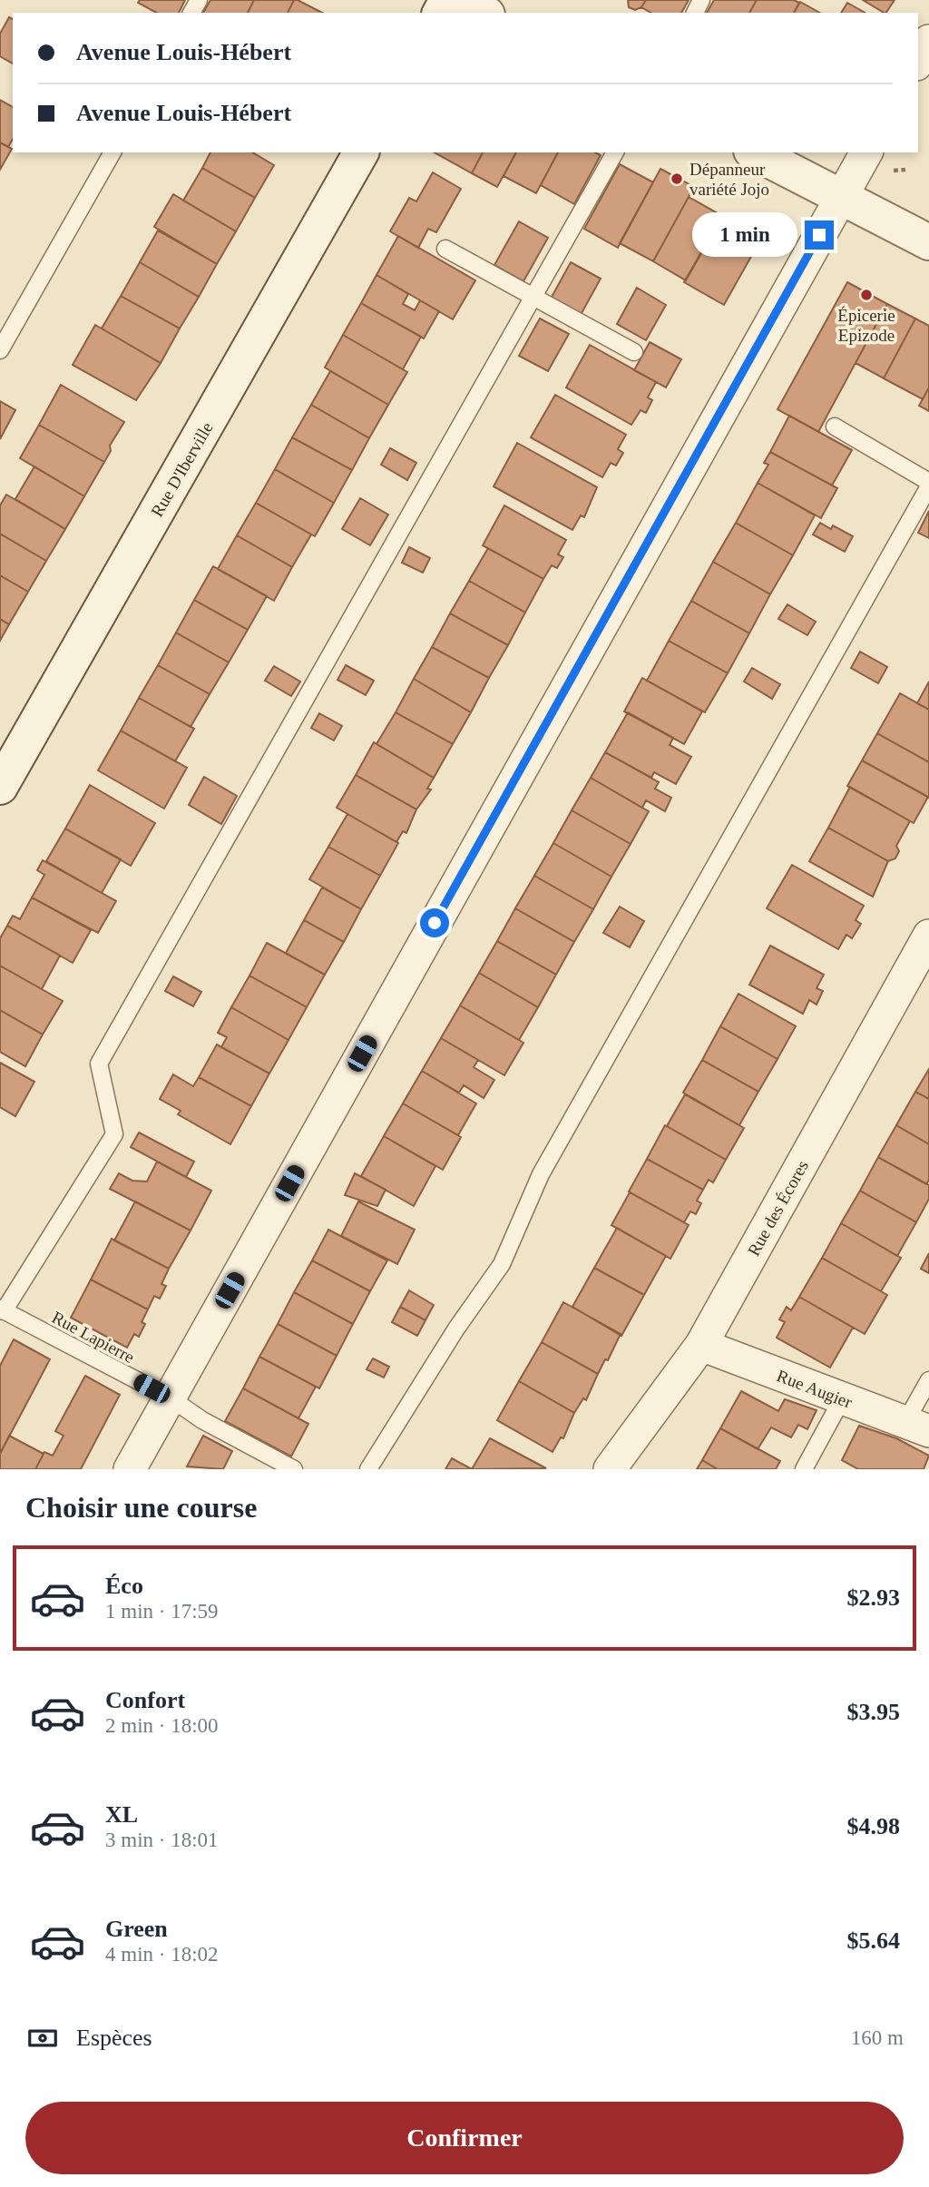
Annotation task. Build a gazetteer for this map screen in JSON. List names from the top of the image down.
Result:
{
  "streets": {
    "main road": ["Rue D'Iberville"],
    "street": ["Rue des Écores", "Rue Augier"],
    "lane": ["Rue Lapierre"]
  },
  "crossings": [
    ["Rue des Écores", "Rue Augier"]
  ],
  "places": ["Dépanneur variété Jojo", "Épicerie Epizode"],
  "page": {
    "banner": ["Avenue Louis-Hébert", "Avenue Louis-Hébert"],
    "bubble": "1 min",
    "heading": "Choisir une course",
    "list": [
      {
        "name": "Éco",
        "note": "1 min · 17:59",
        "value": "$2.93"
      },
      {
        "name": "Confort",
        "note": "2 min · 18:00",
        "value": "$3.95"
      },
      {
        "name": "XL",
        "note": "3 min · 18:01",
        "value": "$4.98"
      },
      {
        "name": "Green",
        "note": "4 min · 18:02",
        "value": "$5.64"
      }
    ],
    "pay": ["Espèces", "160 m"],
    "buttons": "Confirmer"
  }
}
